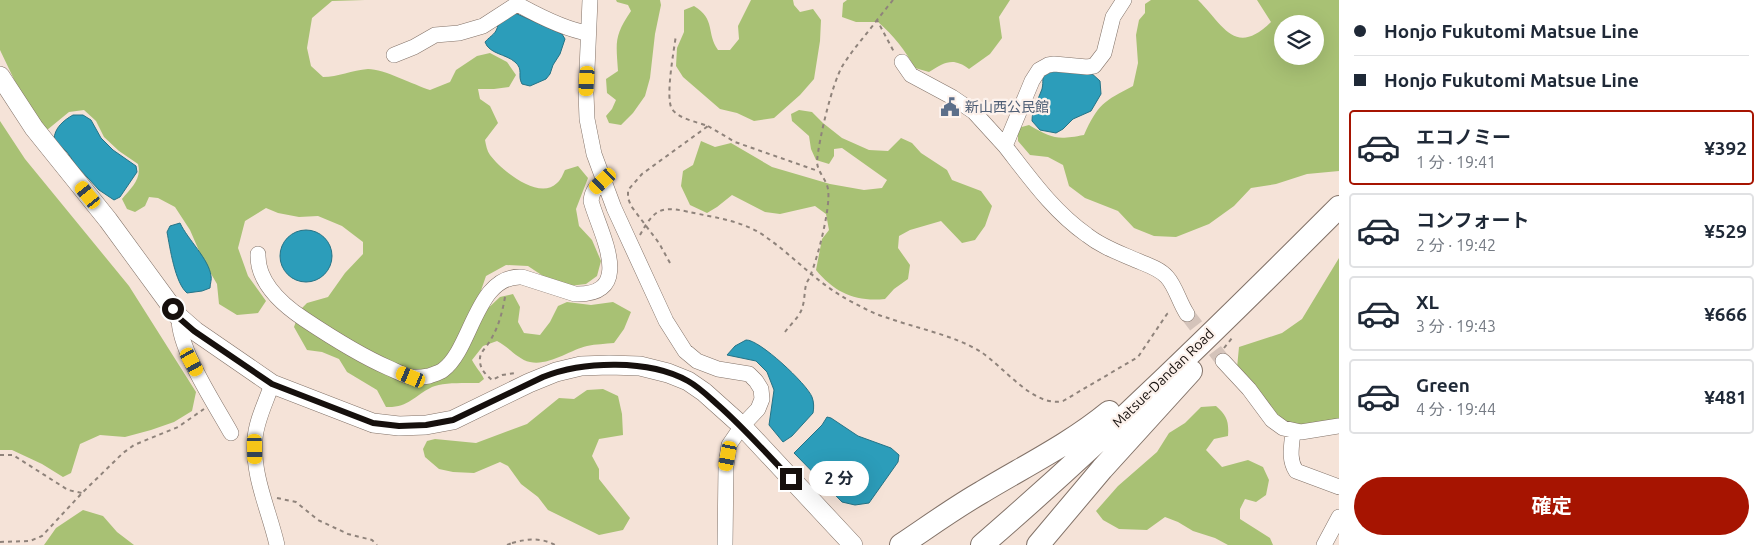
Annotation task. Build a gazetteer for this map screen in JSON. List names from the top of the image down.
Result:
{
  "streets": {
    "highway": ["Matsue-Dandan Road"]
  },
  "places": {
    "public building": ["新山西公民館"]
  },
  "page": {
    "banner": ["Honjo Fukutomi Matsue Line", "Honjo Fukutomi Matsue Line"],
    "list": [
      {
        "name": "エコノミー",
        "note": "1 分 · 19:41",
        "value": "¥392"
      },
      {
        "name": "コンフォート",
        "note": "2 分 · 19:42",
        "value": "¥529"
      },
      {
        "name": "XL",
        "note": "3 分 · 19:43",
        "value": "¥666"
      },
      {
        "name": "Green",
        "note": "4 分 · 19:44",
        "value": "¥481"
      }
    ],
    "bubble": "2 分",
    "buttons": "確定"
  }
}
